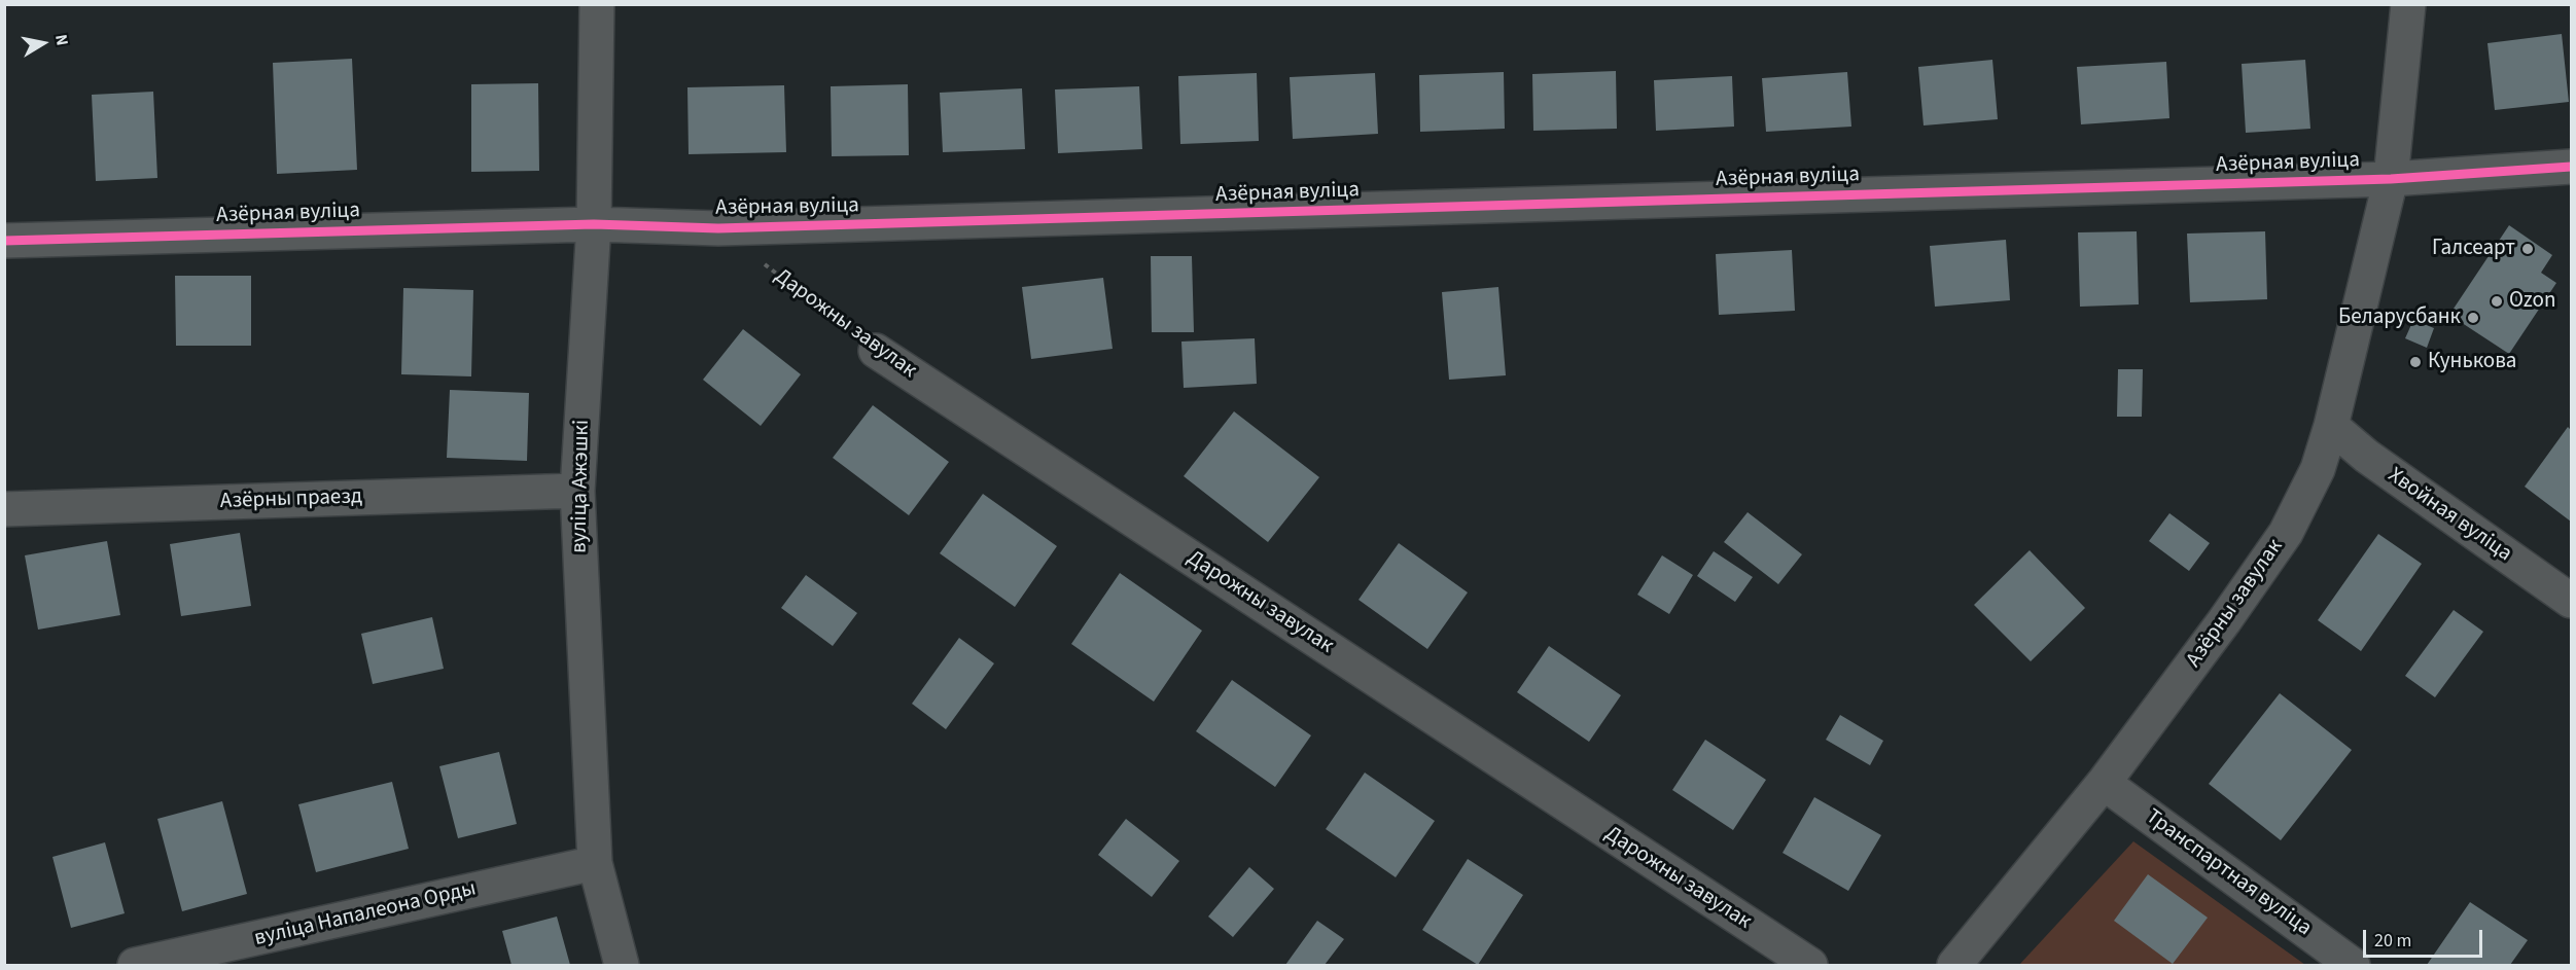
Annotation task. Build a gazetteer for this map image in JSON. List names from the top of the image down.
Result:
{
  "streets": {
    "street": [
      "Азёрная вуліца",
      "Дарожны завулак",
      "вуліца Ажэшкі",
      "Азёрны праезд",
      "Хвойная вуліца",
      "Азёрны завулак",
      "Транспартная вуліца",
      "вуліца Напалеона Орды"
    ]
  },
  "crossings": [
    ["Азёрная вуліца", "Дарожны завулак"],
    ["Азёрная вуліца", "вуліца Ажэшкі"],
    ["Азёрная вуліца", "Азёрны завулак"],
    ["вуліца Ажэшкі", "Азёрны праезд"],
    ["вуліца Ажэшкі", "вуліца Напалеона Орды"],
    ["Хвойная вуліца", "Азёрны завулак"],
    ["Азёрны завулак", "Транспартная вуліца"]
  ],
  "places": [
    "Галсеарт",
    "Ozon",
    "Беларусбанк",
    "Кунькова"
  ],
  "scale_bar": "20 m",
  "north": "right"
}
